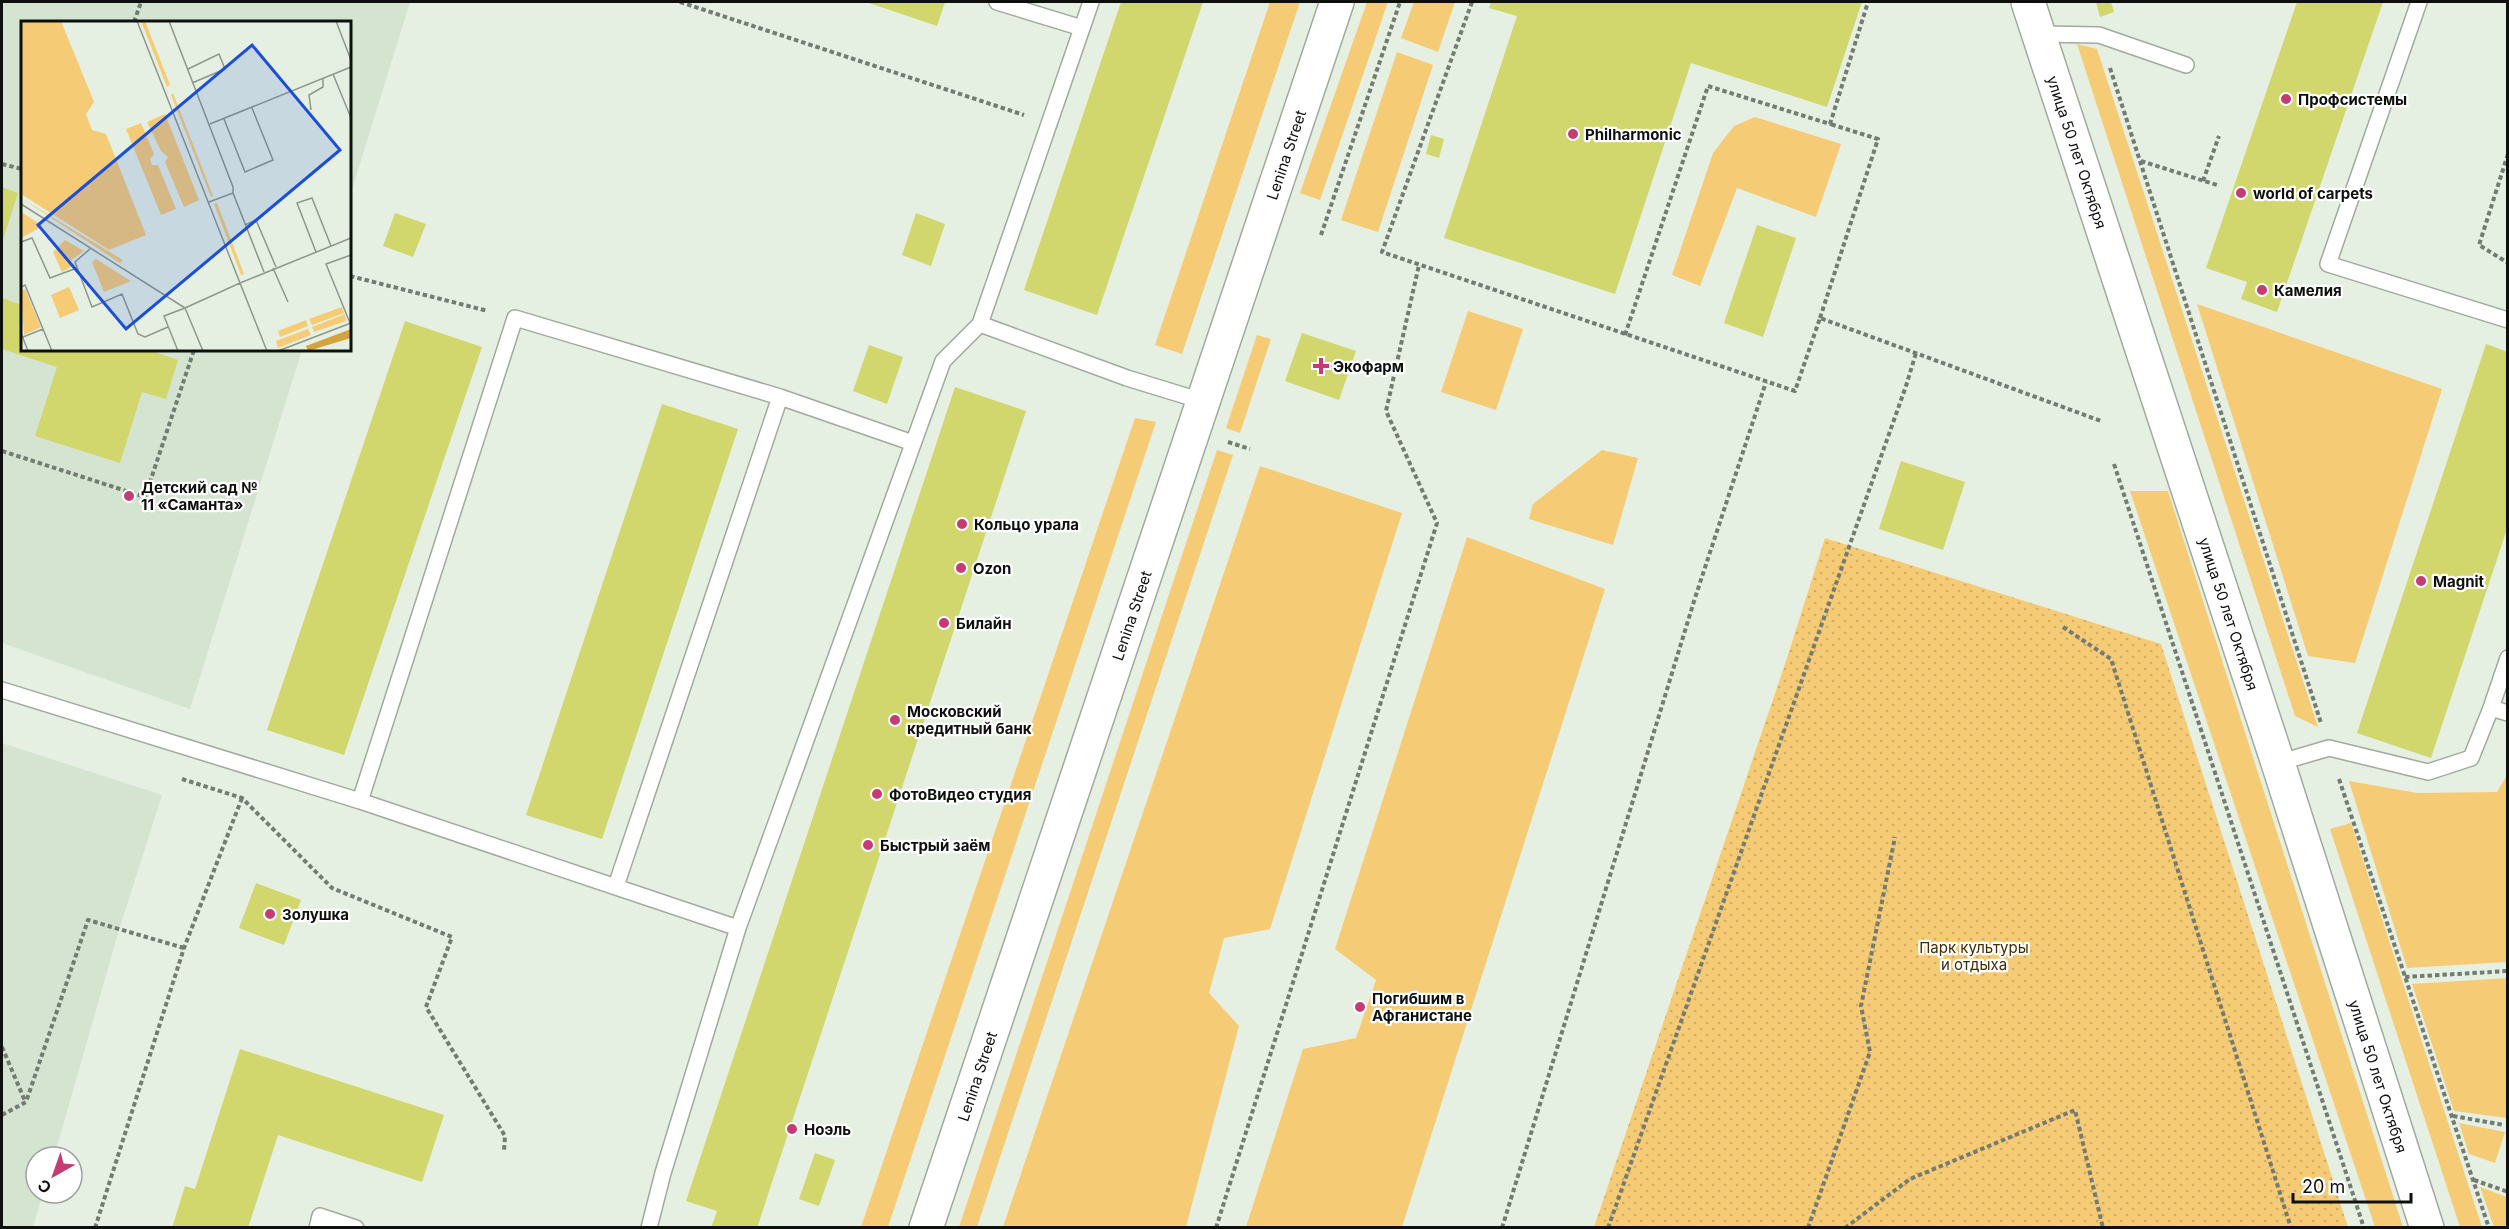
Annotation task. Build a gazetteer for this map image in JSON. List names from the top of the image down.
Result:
{
  "streets": {
    "street": ["улица 50 лет Октября", "Lenina Street"]
  },
  "parks": ["Парк культуры и отдыха"],
  "places": {
    "other": [
      "Профсистемы",
      "Philharmonic",
      "world of carpets",
      "Камелия",
      "Детский сад № 11 «Саманта»",
      "Кольцо урала",
      "Ozon",
      "Magnit",
      "Билайн",
      "Московский кредитный банк",
      "ФотоВидео студия",
      "Быстрый заём",
      "Золушка",
      "Погибшим в Афганистане",
      "Ноэль"
    ],
    "health": ["Экофарм"]
  },
  "scale_bar": "20 m",
  "north": "bottom left"
}
